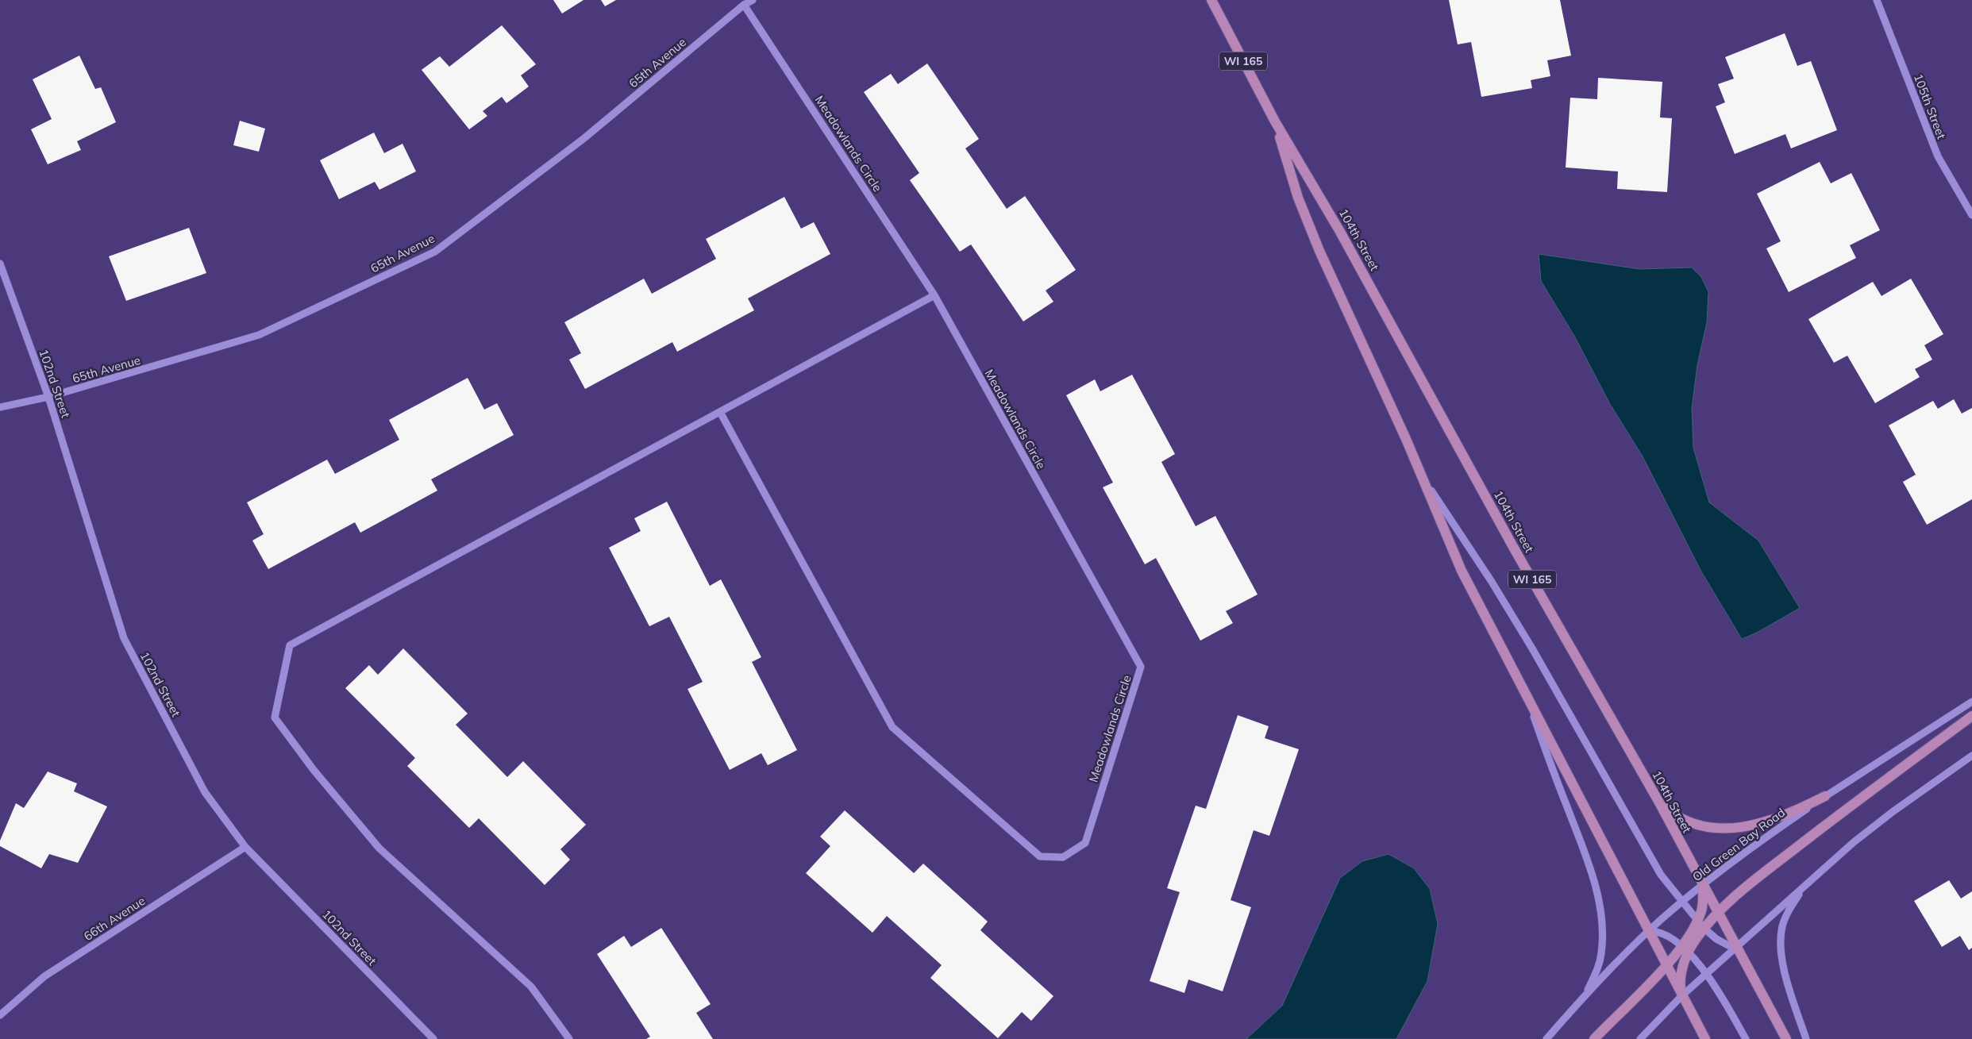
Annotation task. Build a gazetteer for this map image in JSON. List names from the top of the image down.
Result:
{
  "streets": {
    "main road": ["WI 165", "104th Street"],
    "street": [
      "65th Avenue",
      "105th Street",
      "Meadowlands Circle",
      "102nd Street",
      "Old Green Bay Road",
      "66th Avenue"
    ]
  },
  "crossings": [
    ["65th Avenue", "Meadowlands Circle"],
    ["65th Avenue", "102nd Street"],
    ["104th Street", "Old Green Bay Road"],
    ["102nd Street", "66th Avenue"]
  ]
}
